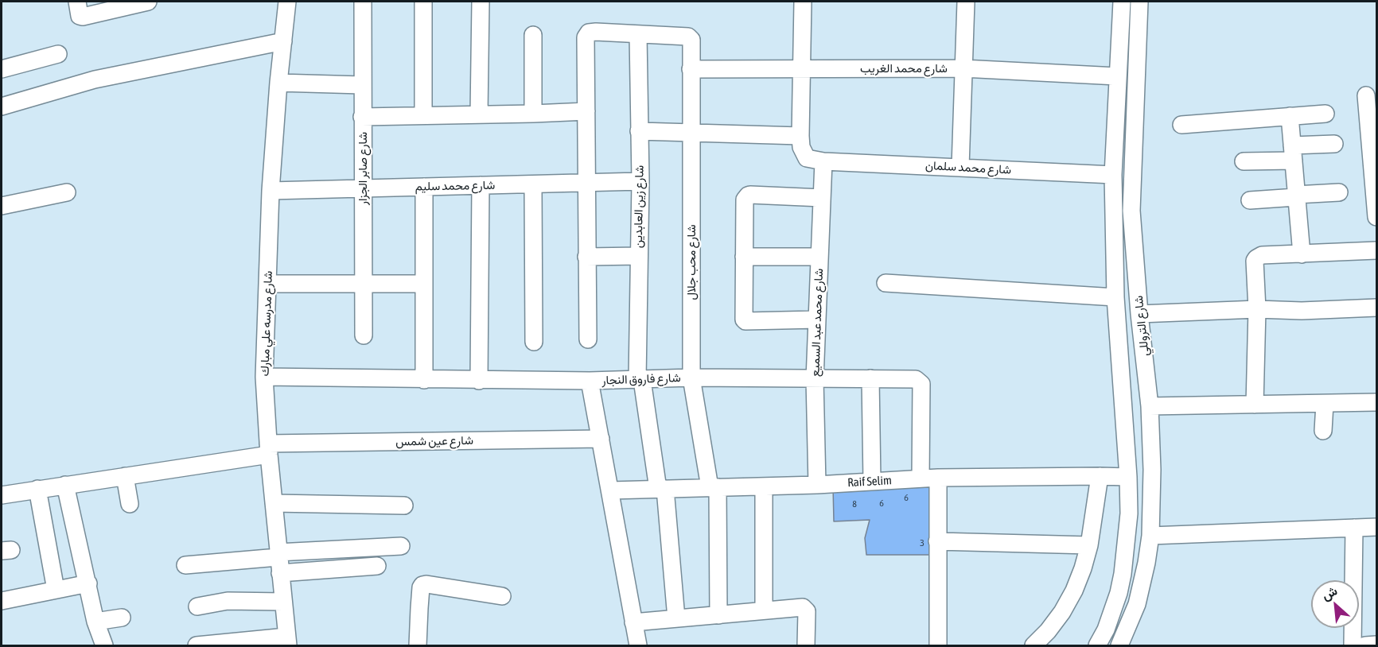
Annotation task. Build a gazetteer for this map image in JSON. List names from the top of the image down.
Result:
{
  "streets": {
    "street": [
      "شارع محمد الغريب",
      "شارع محمد سلمان",
      "شارع صابر الجزار",
      "شارع محمد سليم",
      "شارع زين العابدين",
      "شارع محب جلال",
      "شارع محمد عبد السميع",
      "شارع مدرسه علي مبارك",
      "شارع التروللي",
      "شارع فاروق النجار",
      "شارع عين شمس",
      "Raif Selim"
    ]
  },
  "crossings": [
    ["شارع محمد الغريب", "شارع محب جلال"],
    ["شارع محمد الغريب", "شارع التروللي"],
    ["شارع محمد سلمان", "شارع محمد عبد السميع"],
    ["شارع محمد سلمان", "شارع التروللي"],
    ["شارع صابر الجزار", "شارع محمد سليم"],
    ["شارع محمد سليم", "شارع زين العابدين"],
    ["شارع محمد سليم", "شارع مدرسه علي مبارك"],
    ["شارع زين العابدين", "شارع محب جلال"],
    ["شارع زين العابدين", "شارع فاروق النجار"],
    ["شارع زين العابدين", "Raif Selim"],
    ["شارع محب جلال", "شارع فاروق النجار"],
    ["شارع محب جلال", "Raif Selim"],
    ["شارع محمد عبد السميع", "شارع فاروق النجار"],
    ["شارع محمد عبد السميع", "Raif Selim"],
    ["شارع مدرسه علي مبارك", "شارع فاروق النجار"],
    ["شارع مدرسه علي مبارك", "شارع عين شمس"],
    ["شارع التروللي", "Raif Selim"],
    ["شارع فاروق النجار", "Raif Selim"]
  ],
  "house_numbers": [
    "6",
    "6",
    "8",
    "3"
  ],
  "north": "top left"
}
